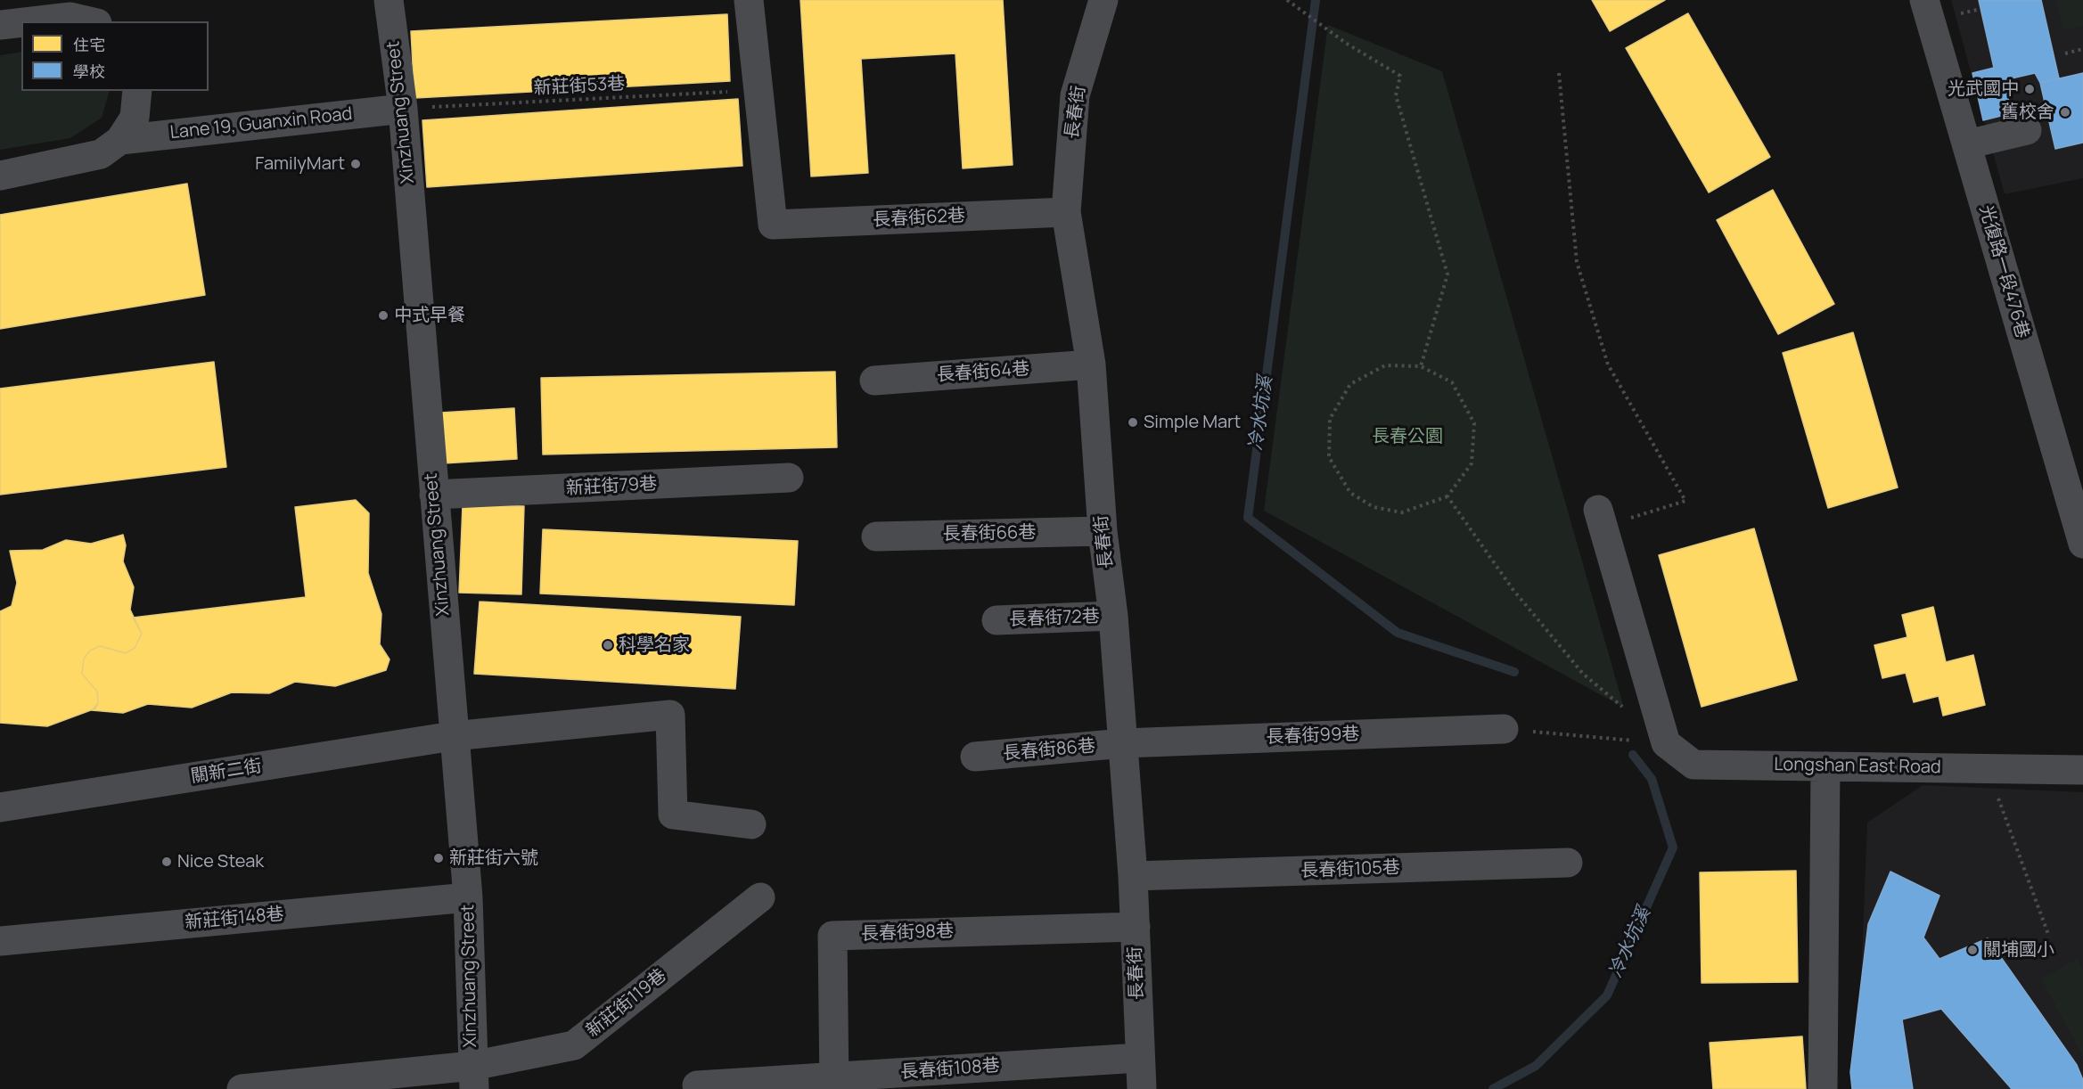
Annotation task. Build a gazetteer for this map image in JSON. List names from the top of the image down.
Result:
{
  "streets": {
    "street": [
      "Xinzhuang Street",
      "長春街",
      "Lane 19, Guanxin Road",
      "長春街62巷",
      "光復路一段476巷",
      "長春街64巷",
      "新莊街79巷",
      "長春街66巷",
      "長春街72巷",
      "長春街99巷",
      "長春街86巷",
      "Longshan East Road",
      "關新二街",
      "長春街105巷",
      "新莊街148巷",
      "長春街98巷",
      "新莊街119巷",
      "長春街108巷"
    ],
    "path": ["新莊街53巷"]
  },
  "crossings": [
    ["新莊街53巷", "Xinzhuang Street"],
    ["新莊街53巷", "Lane 19, Guanxin Road"],
    ["新莊街53巷", "長春街62巷"],
    ["Xinzhuang Street", "Lane 19, Guanxin Road"],
    ["Xinzhuang Street", "新莊街79巷"],
    ["Xinzhuang Street", "關新二街"],
    ["Xinzhuang Street", "新莊街148巷"],
    ["Xinzhuang Street", "新莊街119巷"],
    ["長春街", "長春街62巷"],
    ["長春街", "長春街64巷"],
    ["長春街", "長春街66巷"],
    ["長春街", "長春街72巷"],
    ["長春街", "長春街99巷"],
    ["長春街", "長春街86巷"],
    ["長春街", "長春街105巷"],
    ["長春街", "長春街98巷"],
    ["長春街", "長春街108巷"],
    ["長春街99巷", "長春街86巷"],
    ["長春街98巷", "長春街108巷"]
  ],
  "water": ["冷水坑溪"],
  "parks": ["長春公園"],
  "places": [
    "光武國中",
    "舊校舍",
    "FamilyMart",
    "中式早餐",
    "Simple Mart",
    "科學名家",
    "新莊街六號",
    "Nice Steak",
    "關埔國小"
  ],
  "legend": ["住宅", "學校"]
}
